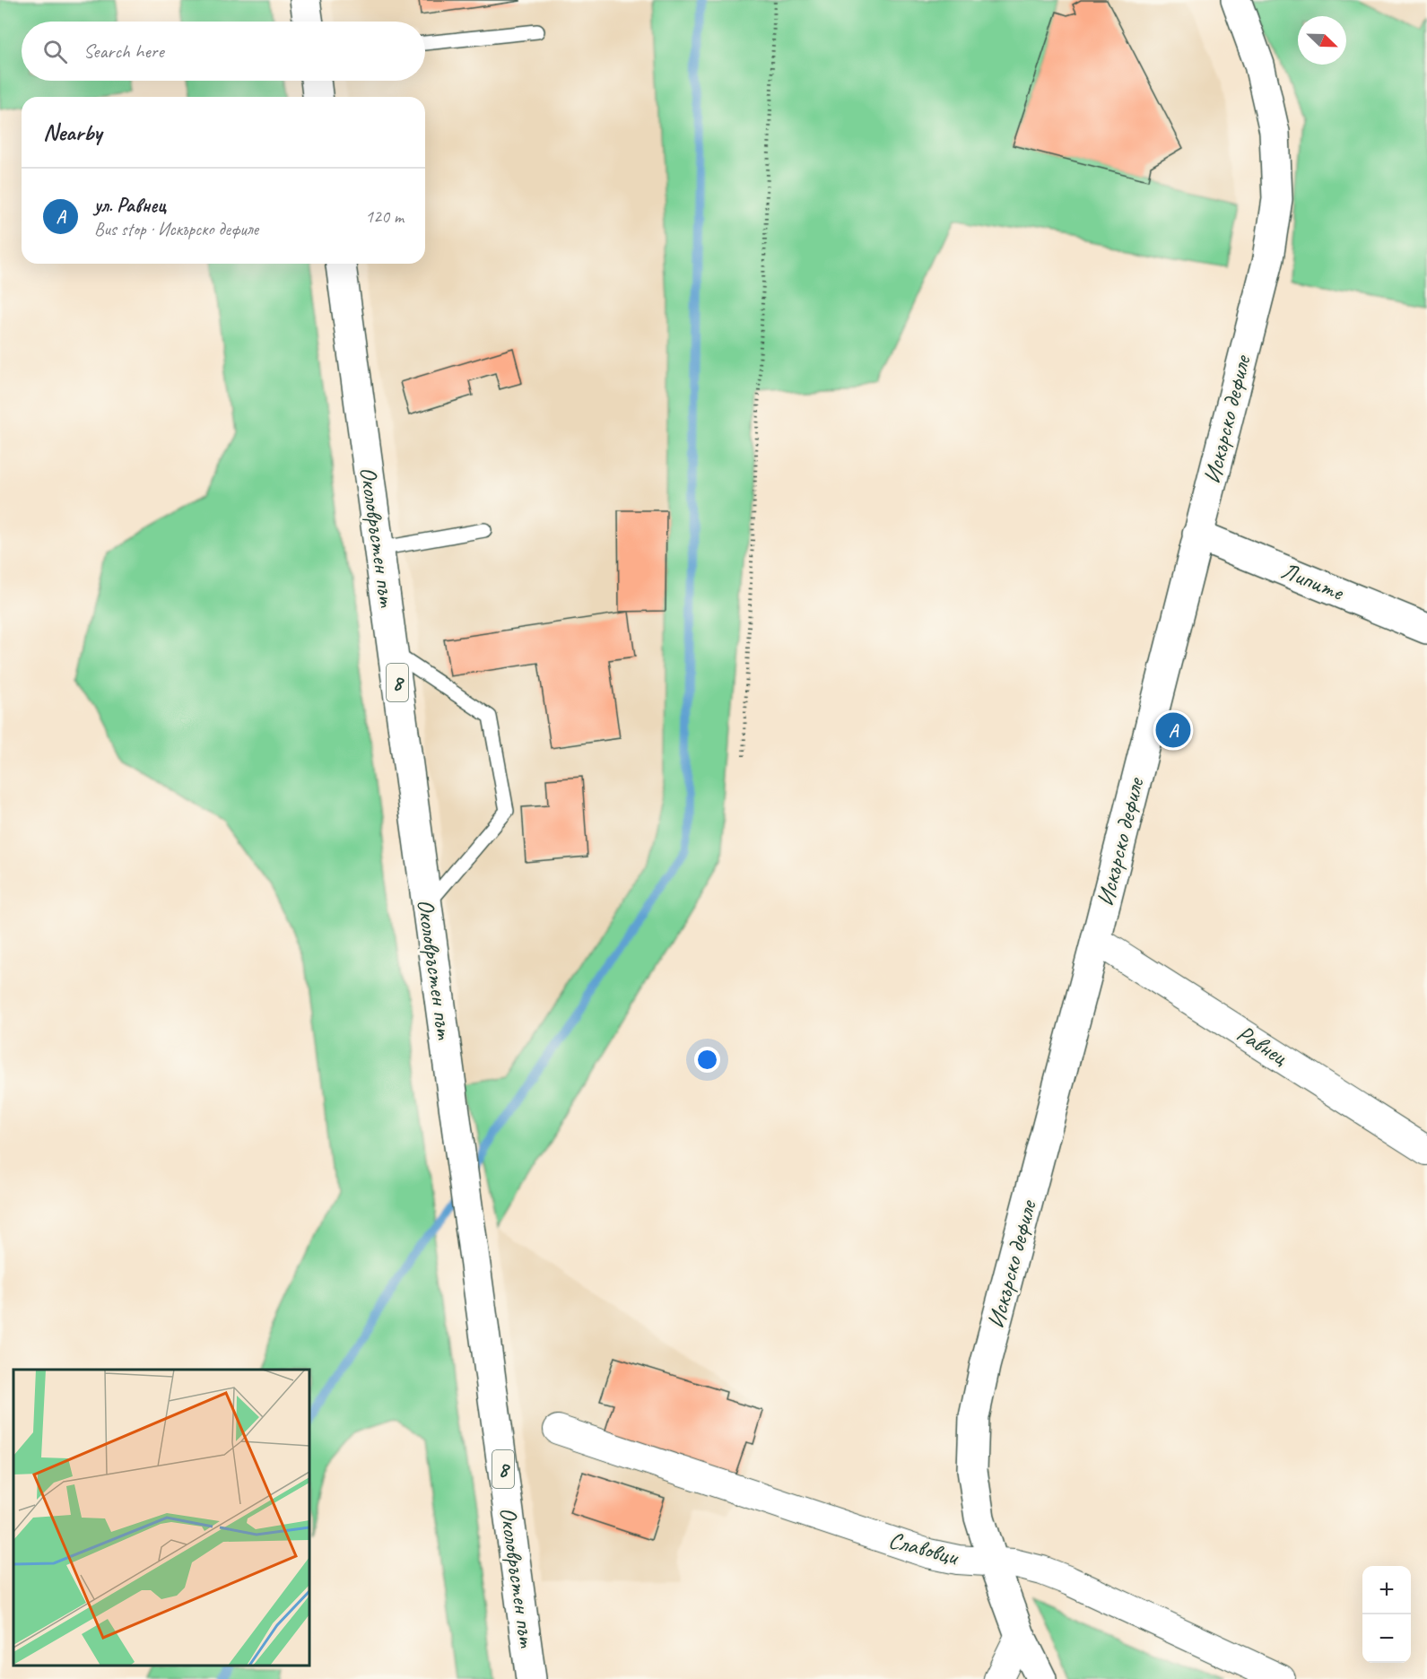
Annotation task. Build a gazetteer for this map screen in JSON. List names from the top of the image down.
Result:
{
  "streets": {
    "main road": [
      "Искърско дефиле",
      "Околовръстен път",
      "Липите",
      "8"
    ],
    "street": ["Равнец", "Славовци"]
  },
  "crossings": [
    ["Искърско дефиле", "Липите"],
    ["Искърско дефиле", "Равнец"],
    ["Искърско дефиле", "Славовци"]
  ],
  "north": "bottom right",
  "page": {
    "search": "Search here",
    "heading": "Nearby",
    "list": [
      {
        "mark": "A",
        "name": "ул. Равнец",
        "note": "Bus stop · Искърско дефиле",
        "value": "120 m"
      }
    ],
    "pins": "A",
    "map_buttons": ["+", "−"]
  }
}
